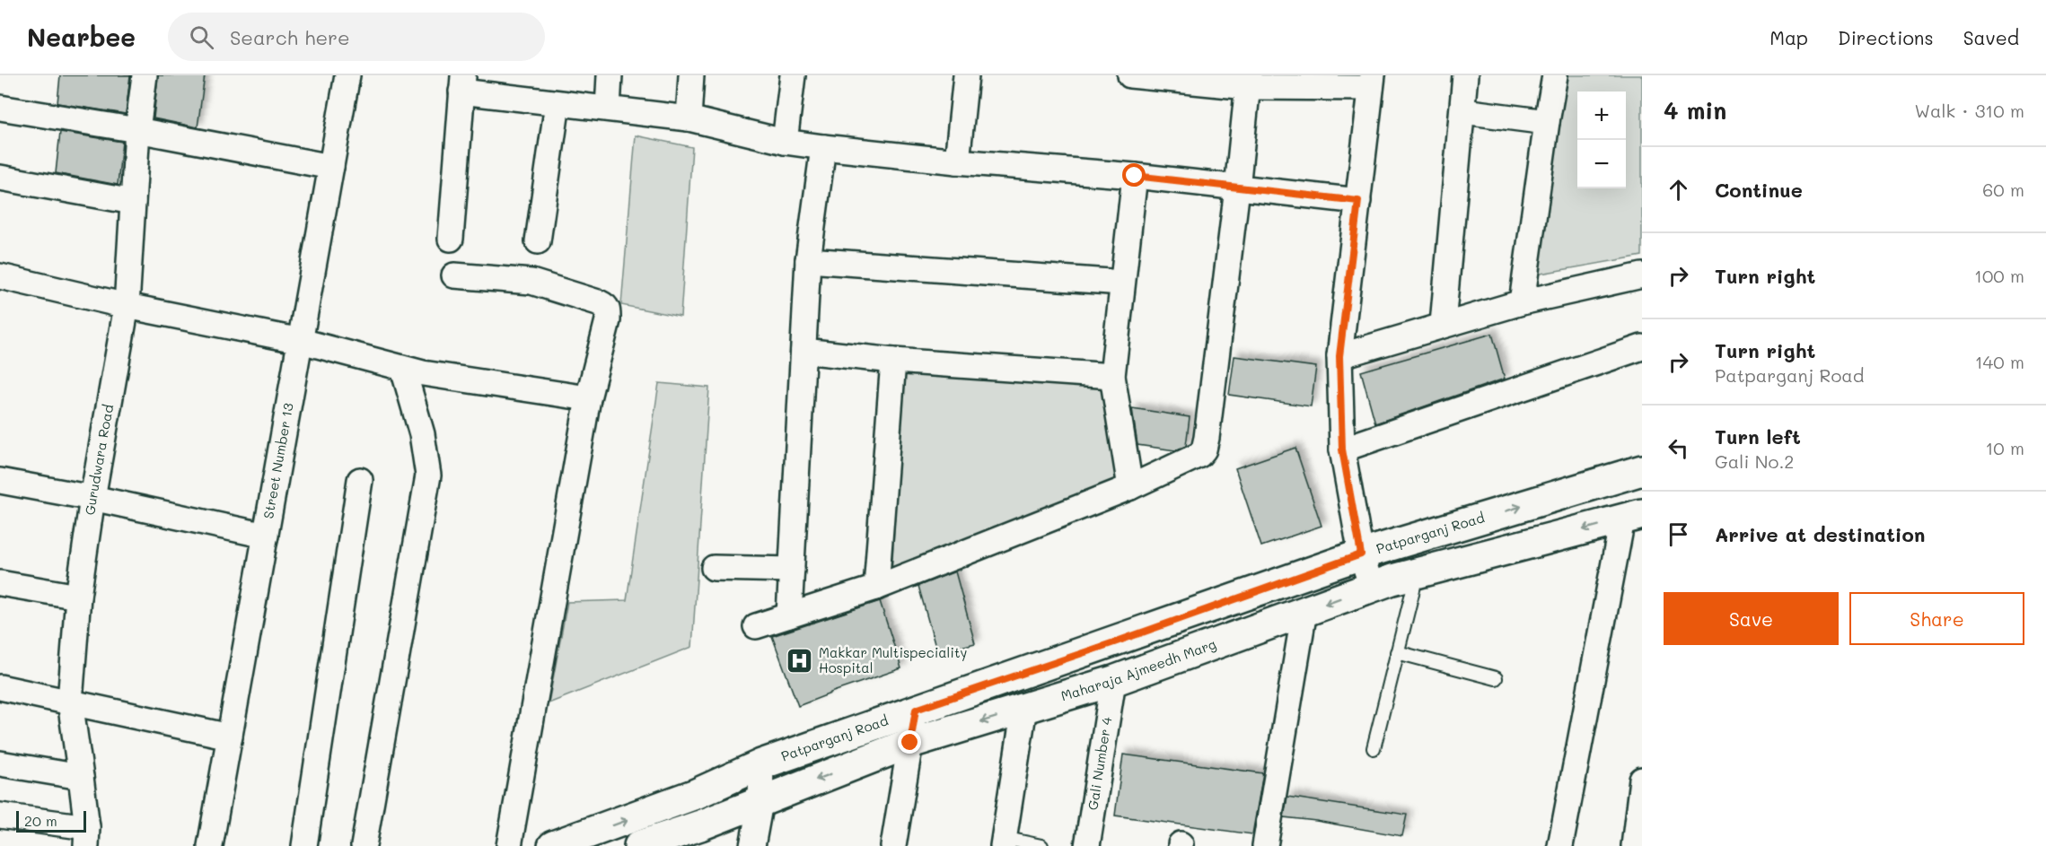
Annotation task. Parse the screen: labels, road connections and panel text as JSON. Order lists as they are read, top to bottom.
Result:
{
  "streets": {
    "main road": ["Patparganj Road", "Maharaja Ajmeedh Marg"],
    "street": ["Gurudwara Road", "Street Number 13", "Gali Number 4"]
  },
  "crossings": [
    ["Maharaja Ajmeedh Marg", "Gali Number 4"]
  ],
  "one_way": ["Patparganj Road", "Maharaja Ajmeedh Marg"],
  "places": {
    "hospital": ["Makkar Multispeciality Hospital"]
  },
  "scale_bar": "20 m",
  "page": {
    "header": "Nearbee",
    "search": "Search here",
    "nav": ["Map", "Directions", "Saved"],
    "heading": ["4 min", "Walk · 310 m"],
    "map_buttons": ["+", "−"],
    "list": [
      ["Continue", "60 m"],
      ["Turn right", "100 m"],
      ["Turn right", "Patparganj Road", "140 m"],
      ["Turn left", "Gali No.2", "10 m"],
      "Arrive at destination"
    ],
    "buttons": ["Save", "Share"],
    "scale": "20 m"
  }
}
